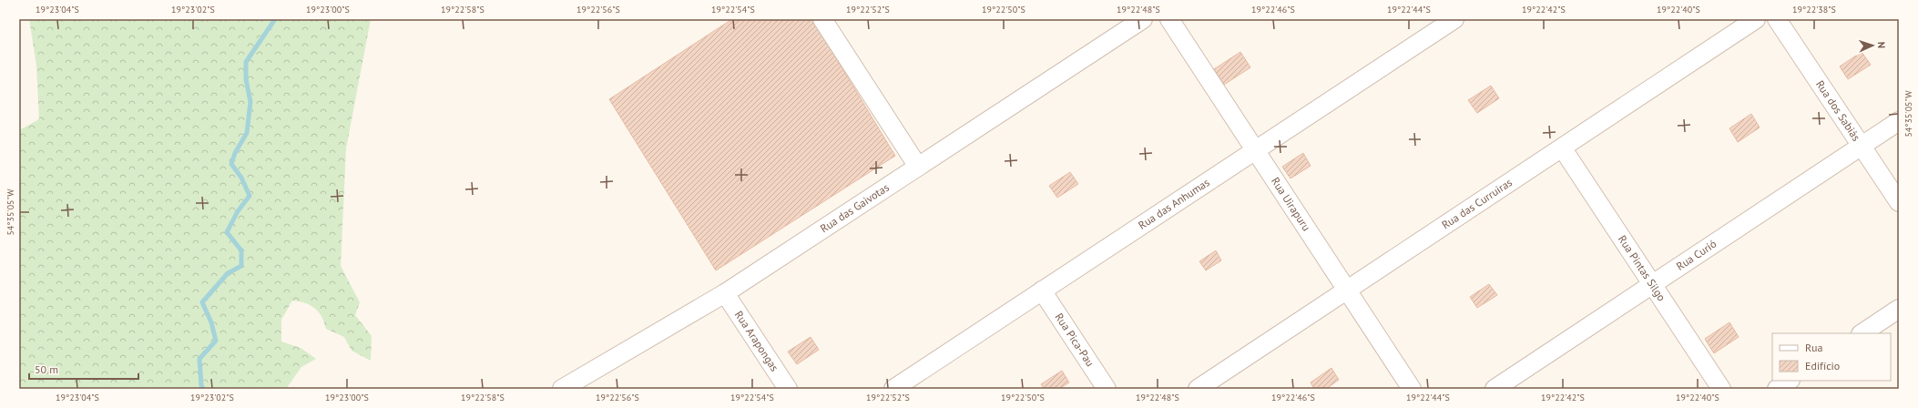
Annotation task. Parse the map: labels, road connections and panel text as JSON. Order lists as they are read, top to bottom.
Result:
{
  "streets": {
    "street": [
      "Rua dos Sabiás",
      "Rua das Anhumas",
      "Rua Uirapuru",
      "Rua das Curruiras",
      "Rua das Gaivotas",
      "Rua Curió",
      "Rua Pintas Silgo",
      "Rua Pica-Pau",
      "Rua Arapongas"
    ]
  },
  "crossings": [
    ["Rua dos Sabiás", "Rua Curió"],
    ["Rua das Anhumas", "Rua Uirapuru"],
    ["Rua das Anhumas", "Rua Pica-Pau"],
    ["Rua Uirapuru", "Rua das Curruiras"],
    ["Rua das Curruiras", "Rua Pintas Silgo"],
    ["Rua das Gaivotas", "Rua Arapongas"],
    ["Rua Curió", "Rua Pintas Silgo"]
  ],
  "legend": ["Rua", "Edifício"],
  "scale_bar": "50 m",
  "north": "right",
  "coordinates": [
    "19°23'04\"S",
    "19°23'02\"S",
    "19°23'00\"S",
    "19°22'58\"S",
    "19°22'56\"S",
    "19°22'54\"S",
    "19°22'52\"S",
    "19°22'50\"S",
    "19°22'48\"S",
    "19°22'46\"S",
    "19°22'44\"S",
    "19°22'42\"S",
    "19°22'40\"S",
    "19°22'38\"S",
    "54°35'05\"W"
  ]
}
